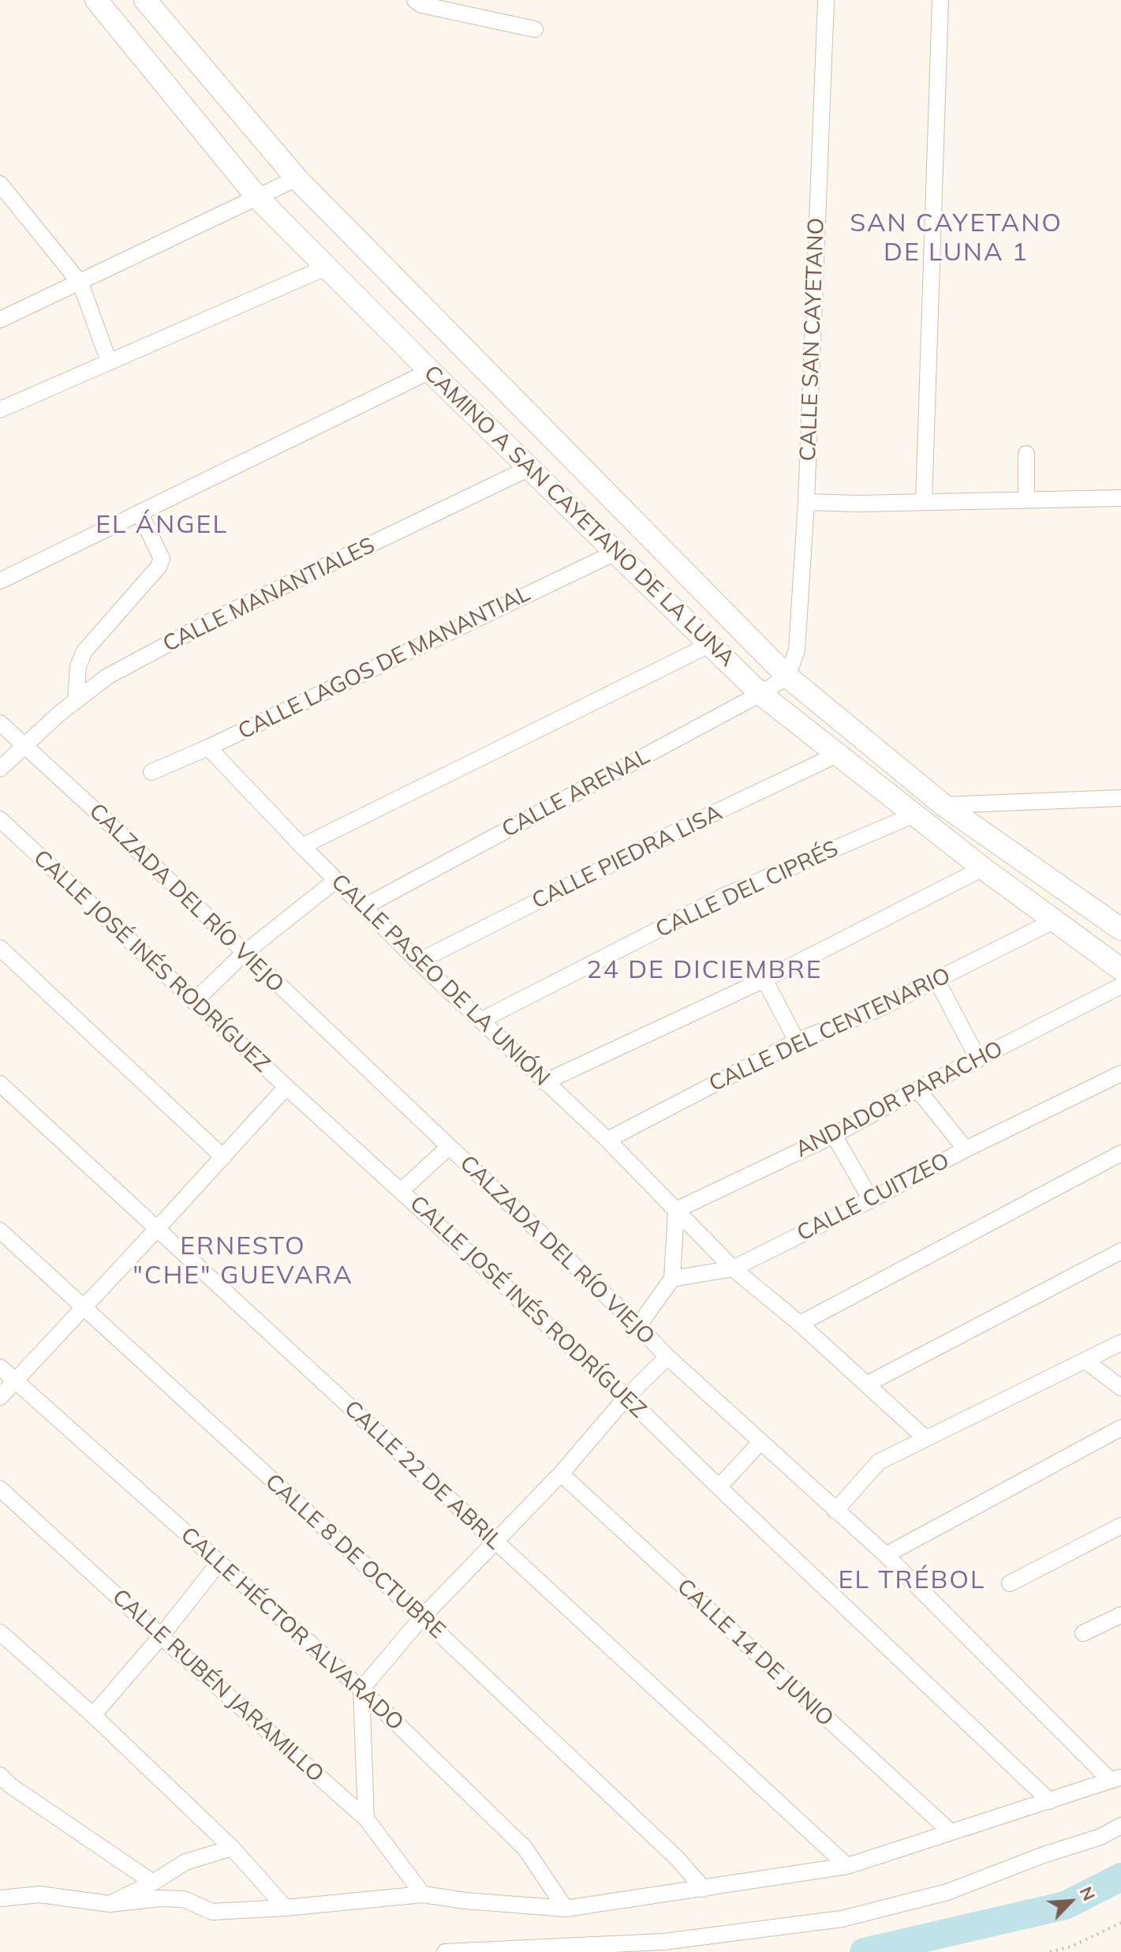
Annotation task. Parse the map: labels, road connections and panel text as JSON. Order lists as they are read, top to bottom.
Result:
{
  "streets": {
    "street": [
      "CALLE SAN CAYETANO",
      "CAMINO A SAN CAYETANO DE LA LUNA",
      "CALLE MANANTIALES",
      "CALLE LAGOS DE MANANTIAL",
      "CALLE ARENAL",
      "CALLE PIEDRA LISA",
      "CALLE DEL CIPRÉS",
      "CALZADA DEL RÍO VIEJO",
      "CALLE JOSÉ INÉS RODRÍGUEZ",
      "CALLE PASEO DE LA UNIÓN",
      "CALLE DEL CENTENARIO",
      "ANDADOR PARACHO",
      "CALLE CUITZEO",
      "CALLE 22 DE ABRIL",
      "CALLE 8 DE OCTUBRE",
      "CALLE HÉCTOR ALVARADO",
      "CALLE 14 DE JUNIO",
      "CALLE RUBÉN JARAMILLO"
    ]
  },
  "crossings": [
    ["CALLE SAN CAYETANO", "CAMINO A SAN CAYETANO DE LA LUNA"],
    ["CALLE SAN CAYETANO", "CALLE ARENAL"],
    ["CAMINO A SAN CAYETANO DE LA LUNA", "CALLE MANANTIALES"],
    ["CAMINO A SAN CAYETANO DE LA LUNA", "CALLE LAGOS DE MANANTIAL"],
    ["CAMINO A SAN CAYETANO DE LA LUNA", "CALLE ARENAL"],
    ["CAMINO A SAN CAYETANO DE LA LUNA", "CALLE PIEDRA LISA"],
    ["CAMINO A SAN CAYETANO DE LA LUNA", "CALLE DEL CIPRÉS"],
    ["CAMINO A SAN CAYETANO DE LA LUNA", "CALLE DEL CENTENARIO"],
    ["CALLE MANANTIALES", "CALZADA DEL RÍO VIEJO"],
    ["CALLE LAGOS DE MANANTIAL", "CALLE PASEO DE LA UNIÓN"],
    ["CALLE ARENAL", "CALLE PASEO DE LA UNIÓN"],
    ["CALLE PIEDRA LISA", "CALLE PASEO DE LA UNIÓN"],
    ["CALLE DEL CIPRÉS", "CALLE PASEO DE LA UNIÓN"],
    ["CALLE PASEO DE LA UNIÓN", "CALLE DEL CENTENARIO"],
    ["CALLE PASEO DE LA UNIÓN", "ANDADOR PARACHO"],
    ["CALLE PASEO DE LA UNIÓN", "CALLE CUITZEO"]
  ],
  "districts": [
    "SAN CAYETANO DE LUNA 1",
    "EL ÁNGEL",
    "24 DE DICIEMBRE",
    "ERNESTO \"CHE\" GUEVARA",
    "EL TRÉBOL"
  ],
  "north": "top right"
}
